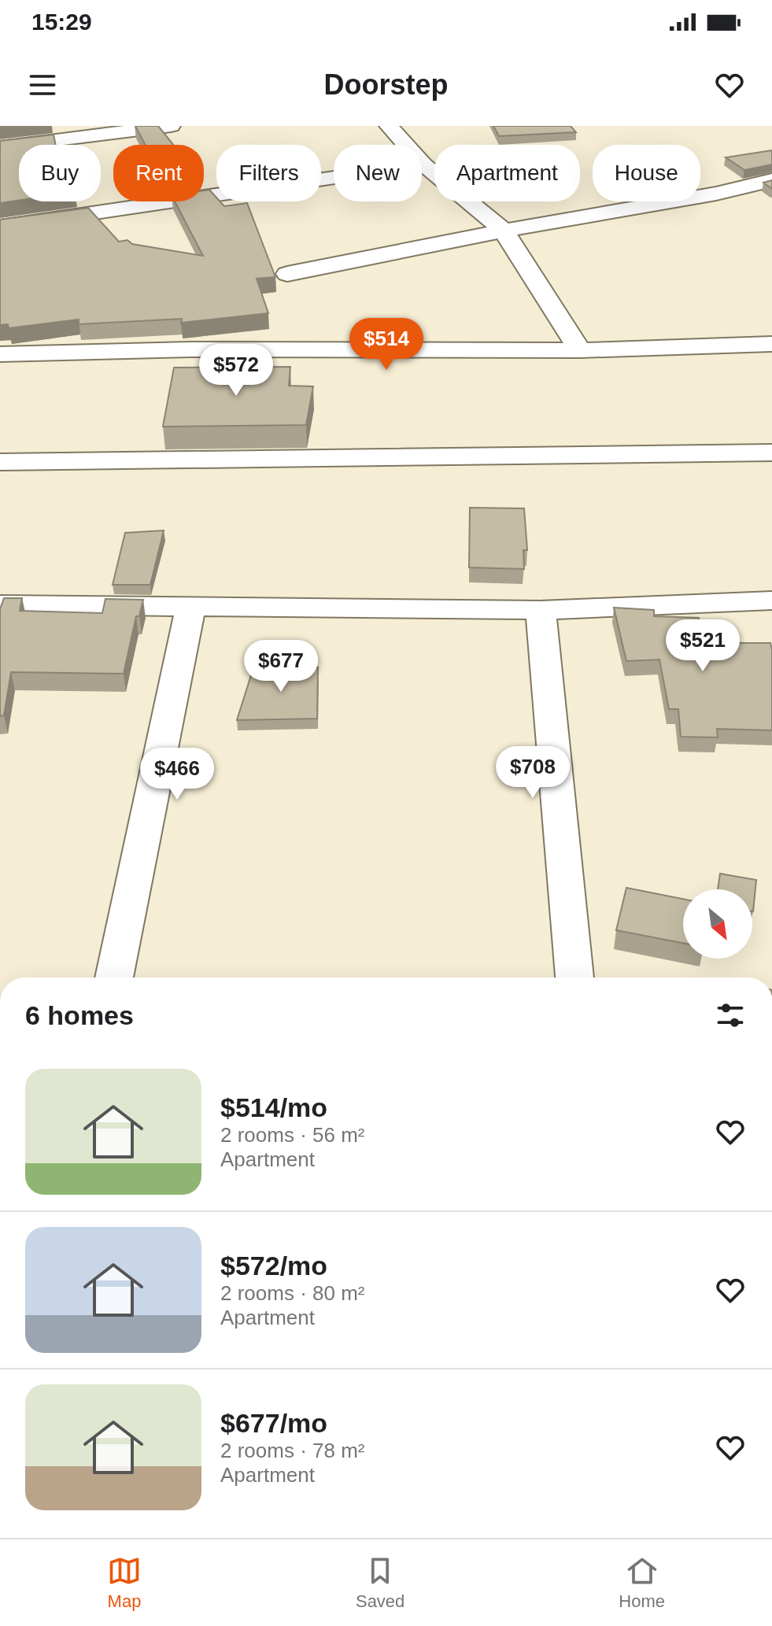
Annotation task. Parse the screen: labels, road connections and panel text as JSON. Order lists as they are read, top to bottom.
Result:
{
  "north": "bottom right",
  "page": {
    "status": "15:29",
    "header": "Doorstep",
    "chip": [
      "Buy",
      "Rent",
      "Filters",
      "New",
      "Apartment",
      "House"
    ],
    "price": [
      "$514",
      "$572",
      "$521",
      "$677",
      "$708",
      "$466"
    ],
    "heading": "6 homes",
    "list": [
      {
        "name": "$514/mo",
        "note": "2 rooms · 56 m² · Apartment"
      },
      {
        "name": "$572/mo",
        "note": "2 rooms · 80 m² · Apartment"
      },
      {
        "name": "$677/mo",
        "note": "2 rooms · 78 m² · Apartment"
      }
    ],
    "tabs": ["Map", "Saved", "Home"]
  }
}
